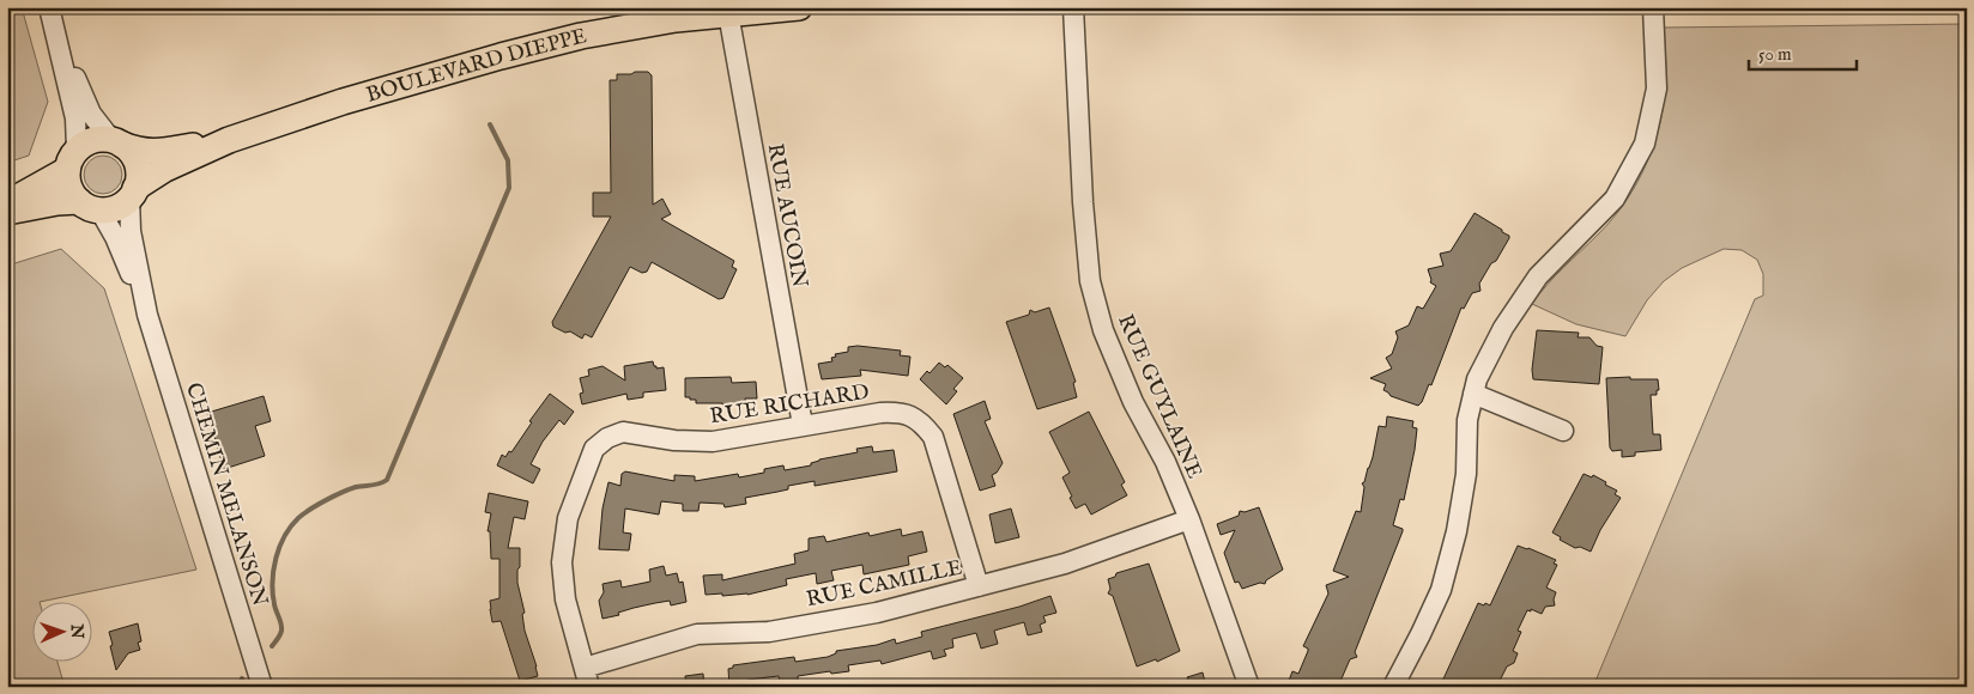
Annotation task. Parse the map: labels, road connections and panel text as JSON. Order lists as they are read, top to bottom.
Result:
{
  "streets": {
    "main road": ["BOULEVARD DIEPPE"],
    "street": [
      "RUE AUCOIN",
      "RUE GUYLAINE",
      "RUE RICHARD",
      "CHEMIN MELANSON",
      "RUE CAMILLE"
    ]
  },
  "crossings": [
    ["BOULEVARD DIEPPE", "RUE AUCOIN"],
    ["RUE AUCOIN", "RUE RICHARD"],
    ["RUE GUYLAINE", "RUE CAMILLE"],
    ["RUE RICHARD", "RUE CAMILLE"]
  ],
  "scale_bar": "50 m",
  "north": "right"
}
